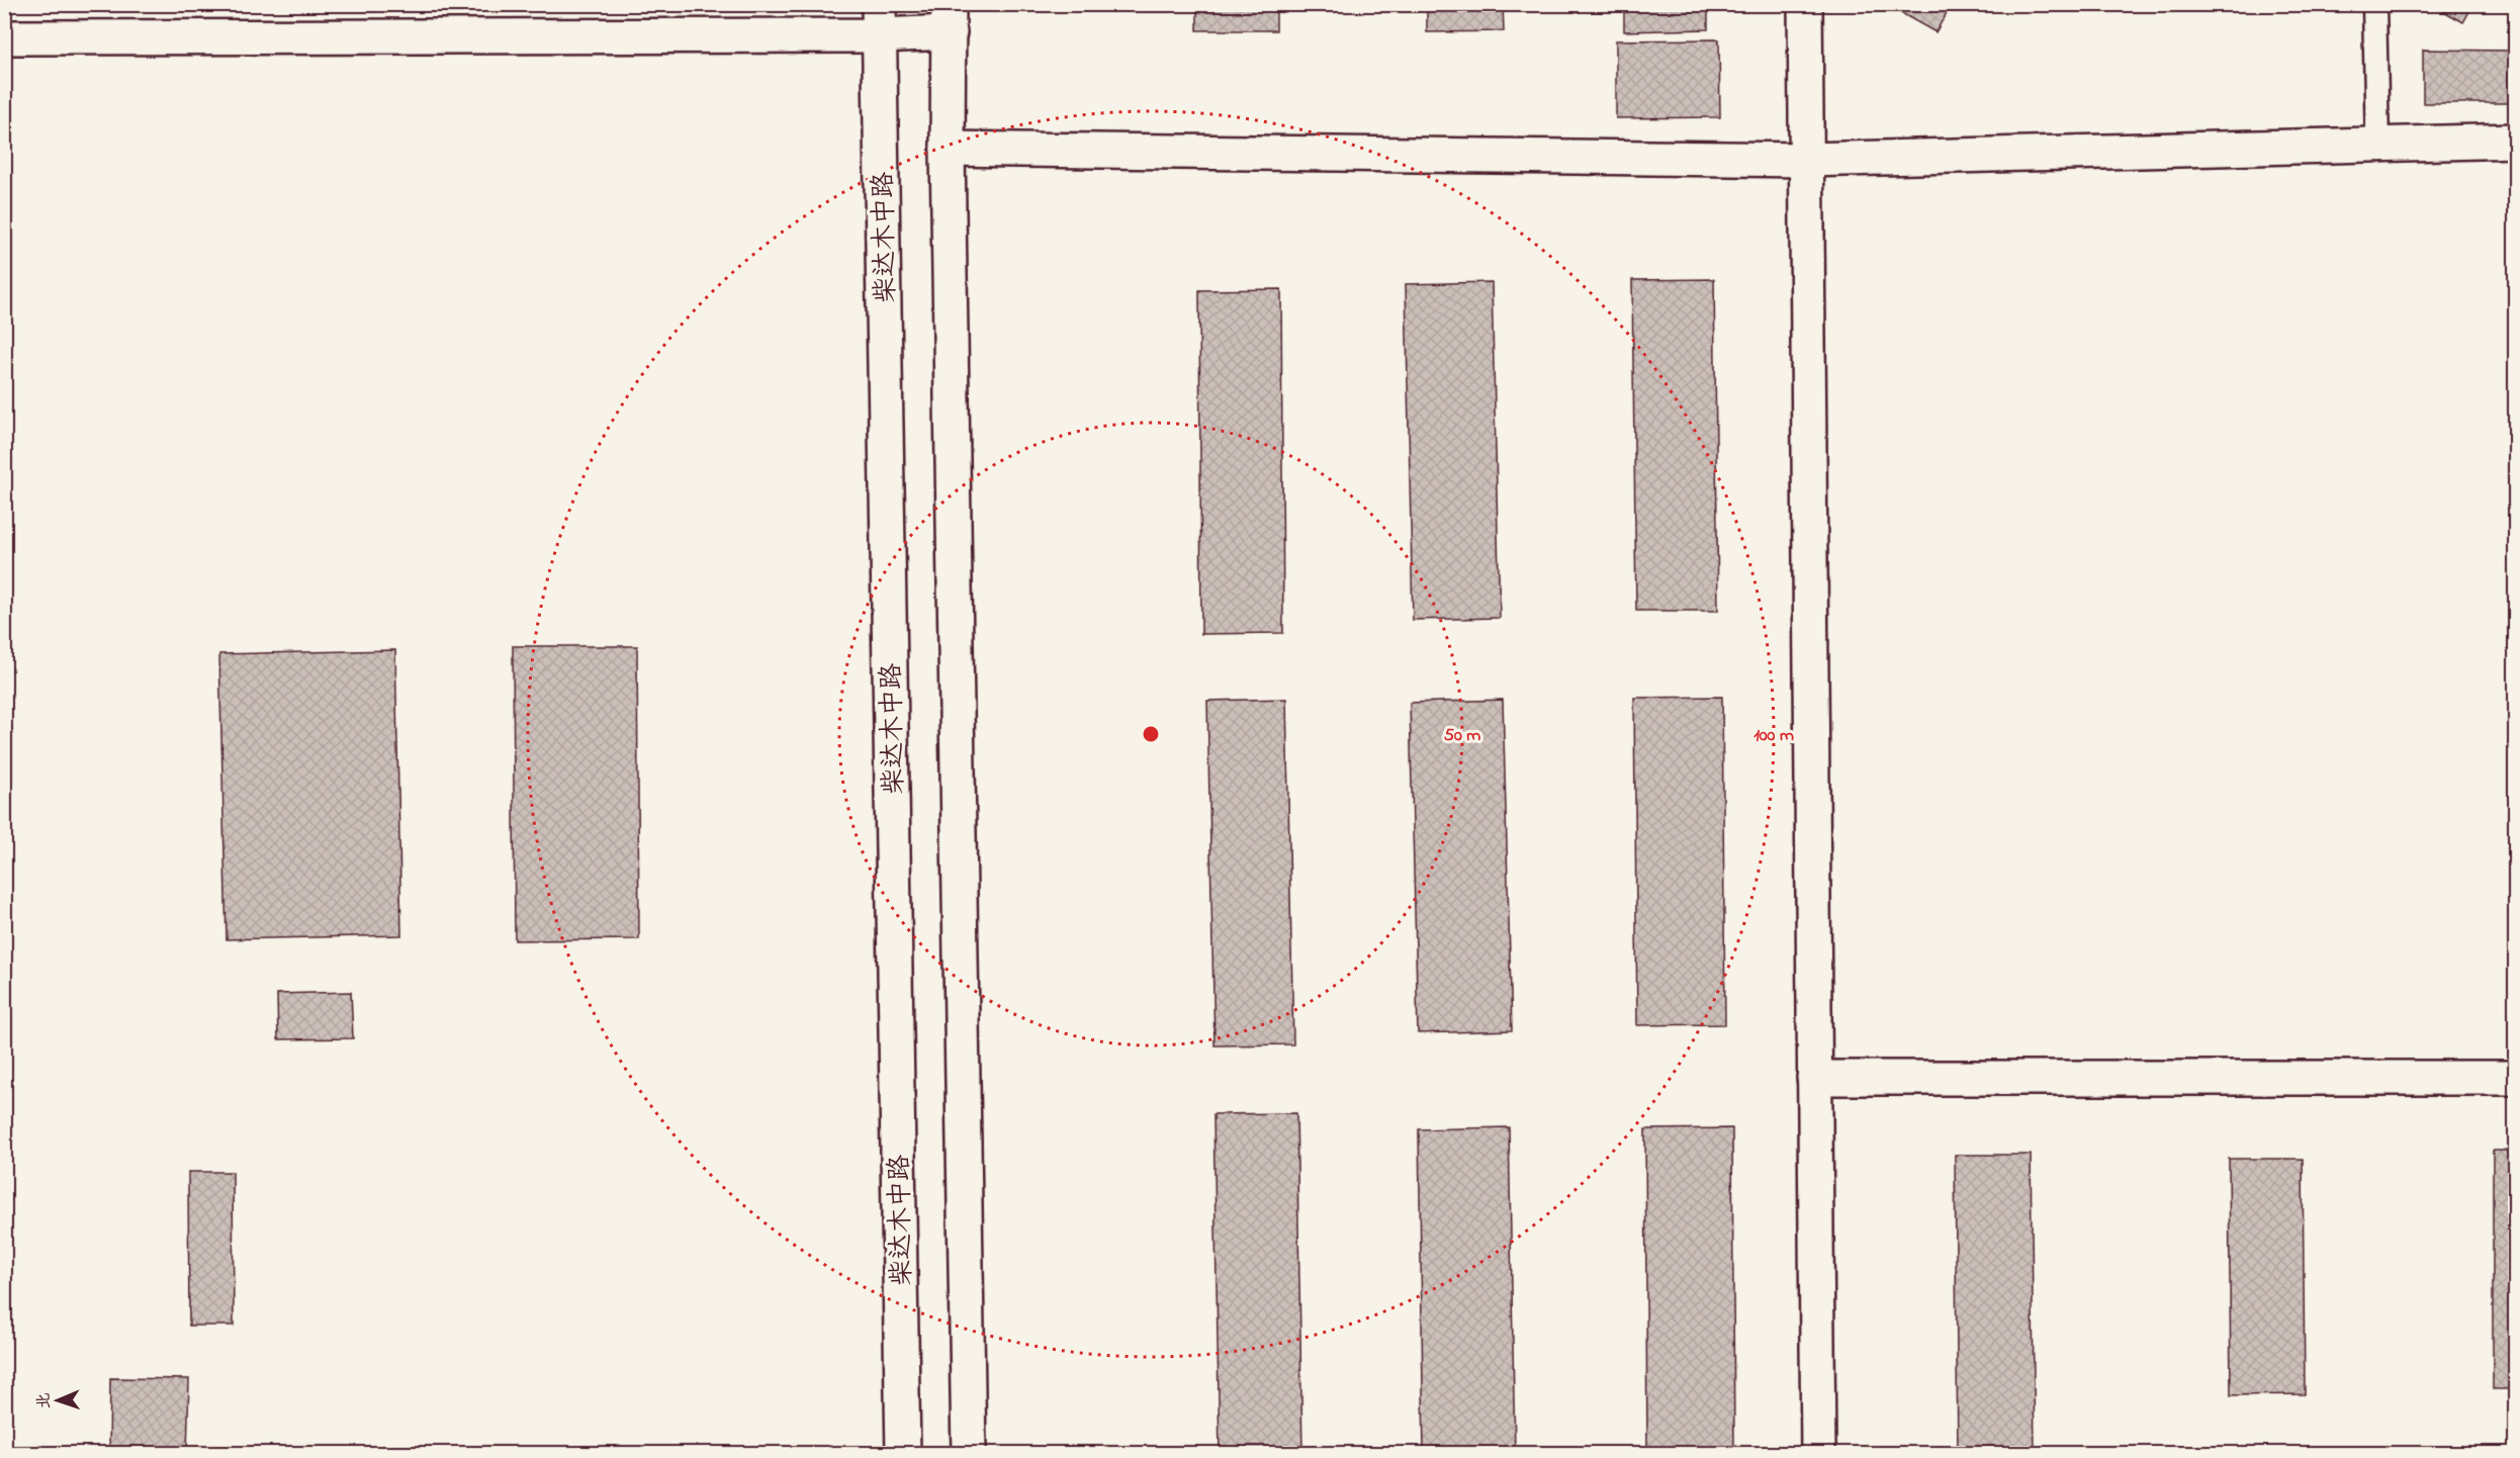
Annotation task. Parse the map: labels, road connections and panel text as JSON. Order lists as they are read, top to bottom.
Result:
{
  "streets": {
    "street": ["柴达木中路"]
  },
  "north": "left",
  "rings": ["50 m", "100 m"]
}
